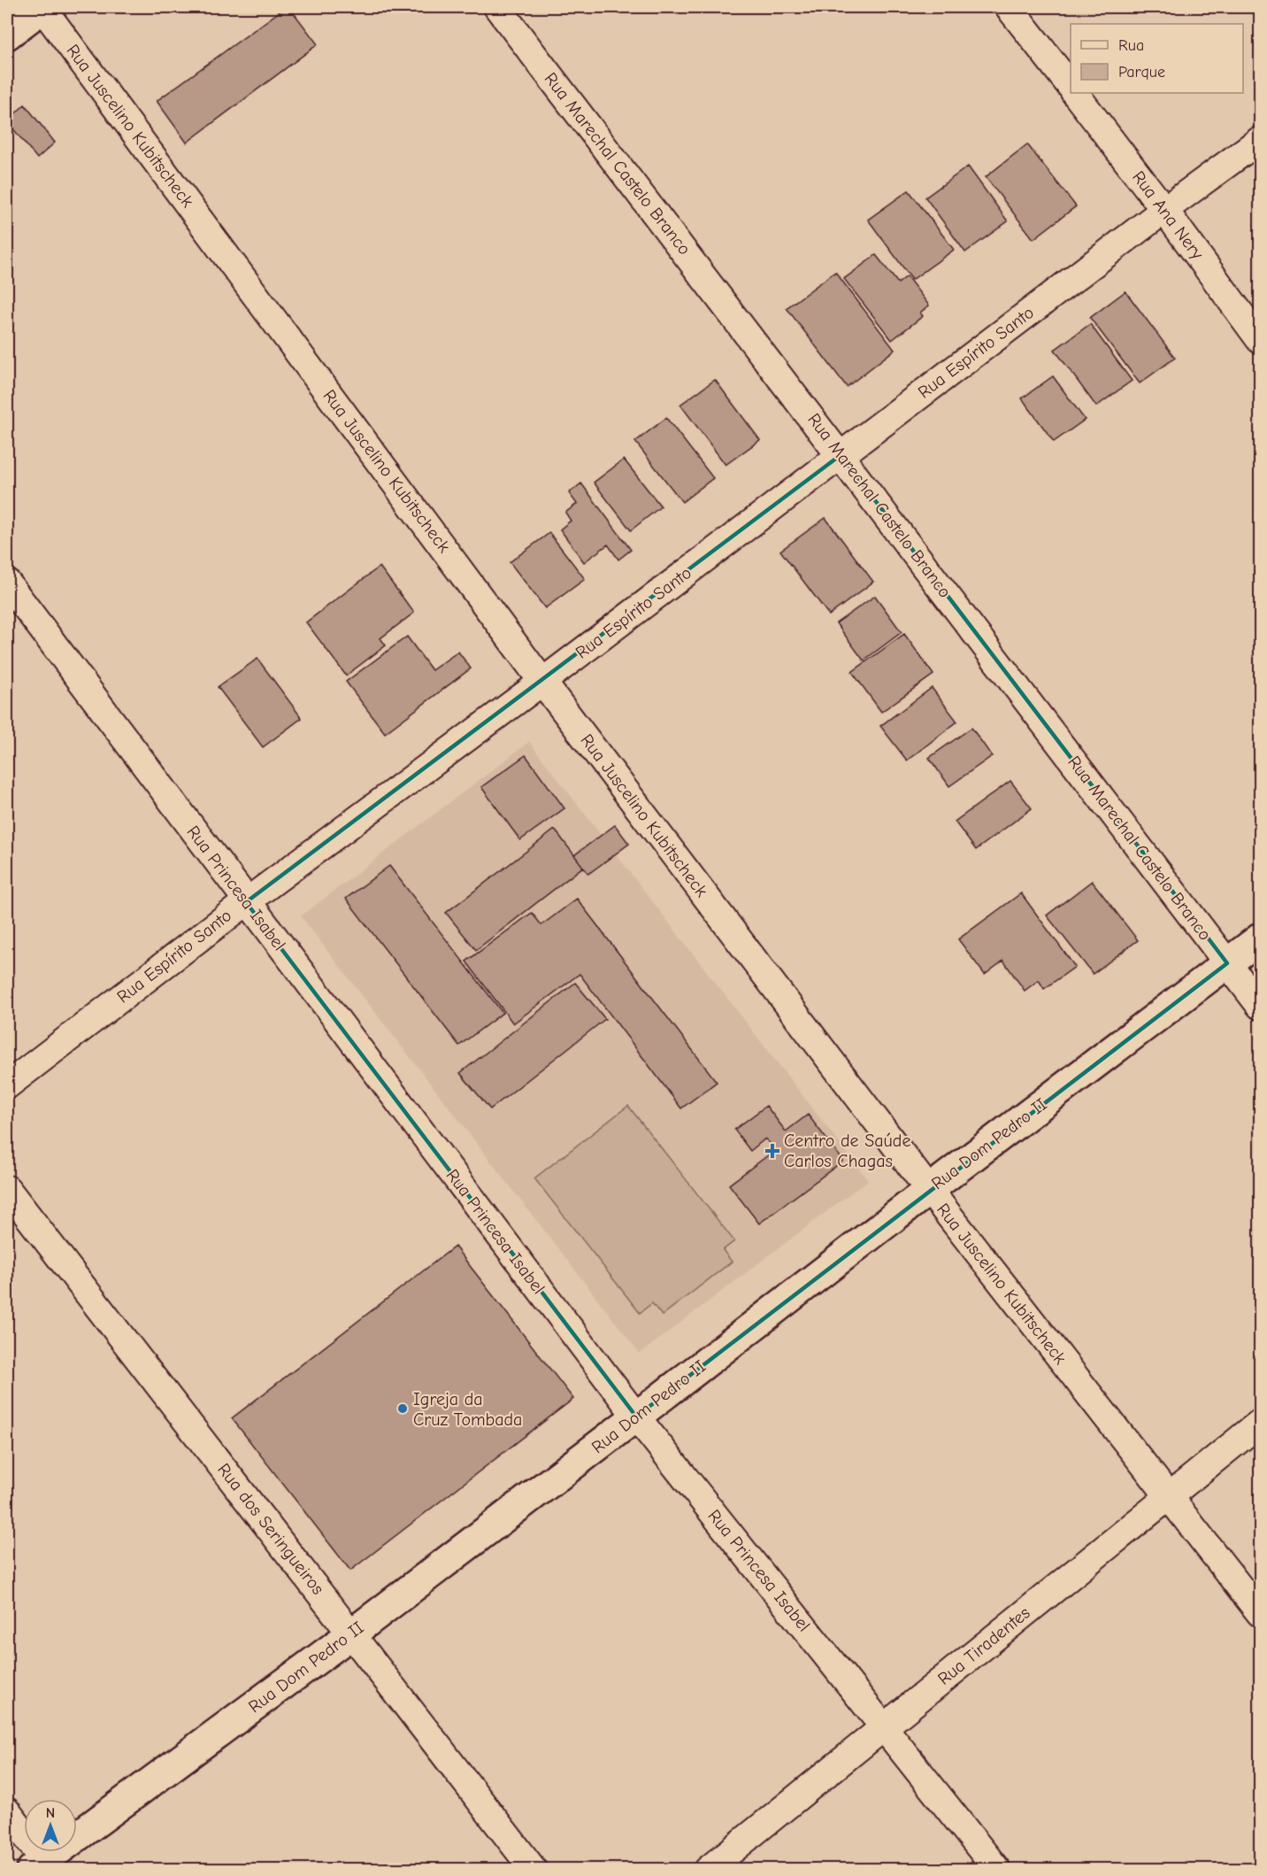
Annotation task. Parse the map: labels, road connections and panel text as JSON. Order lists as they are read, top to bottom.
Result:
{
  "streets": {
    "street": [
      "Rua Juscelino Kubitscheck",
      "Rua Marechal Castelo Branco",
      "Rua Ana Nery",
      "Rua Espírito Santo",
      "Rua Princesa Isabel",
      "Rua Dom Pedro II",
      "Rua dos Seringueiros",
      "Rua Tiradentes"
    ]
  },
  "crossings": [
    ["Rua Juscelino Kubitscheck", "Rua Espírito Santo"],
    ["Rua Juscelino Kubitscheck", "Rua Dom Pedro II"],
    ["Rua Juscelino Kubitscheck", "Rua Tiradentes"],
    ["Rua Marechal Castelo Branco", "Rua Espírito Santo"],
    ["Rua Marechal Castelo Branco", "Rua Dom Pedro II"],
    ["Rua Ana Nery", "Rua Espírito Santo"],
    ["Rua Espírito Santo", "Rua Princesa Isabel"],
    ["Rua Princesa Isabel", "Rua Dom Pedro II"],
    ["Rua Princesa Isabel", "Rua Tiradentes"],
    ["Rua Dom Pedro II", "Rua dos Seringueiros"]
  ],
  "places": {
    "health": ["Centro de Saúde Carlos Chagas"],
    "other": ["Igreja da Cruz Tombada"]
  },
  "legend": ["Rua", "Parque"],
  "north": "top"
}
